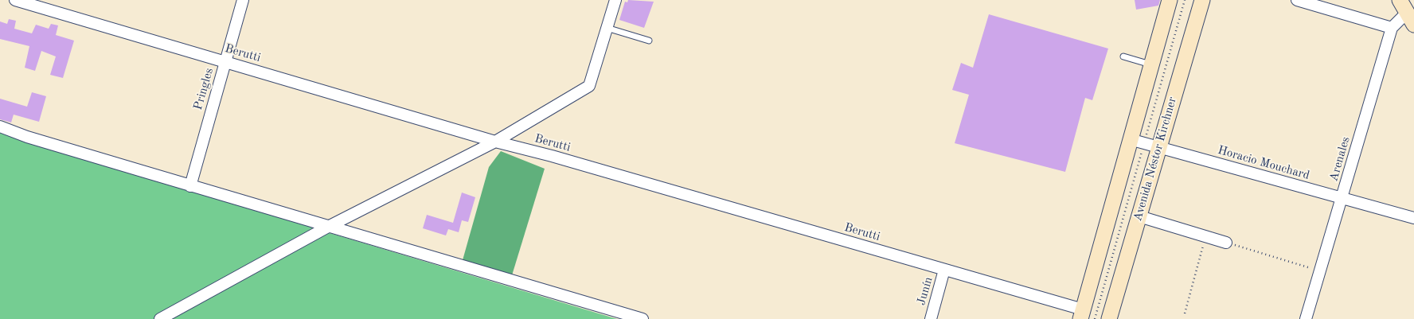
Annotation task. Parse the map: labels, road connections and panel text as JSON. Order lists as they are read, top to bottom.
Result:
{
  "streets": {
    "main road": ["Avenida Néstor Kirchner"],
    "street": [
      "Berutti",
      "Pringles",
      "Arenales",
      "Horacio Mouchard",
      "Junín"
    ]
  },
  "crossings": [
    ["Berutti", "Pringles"],
    ["Berutti", "Junín"],
    ["Avenida Néstor Kirchner", "Horacio Mouchard"],
    ["Arenales", "Horacio Mouchard"]
  ]
}
